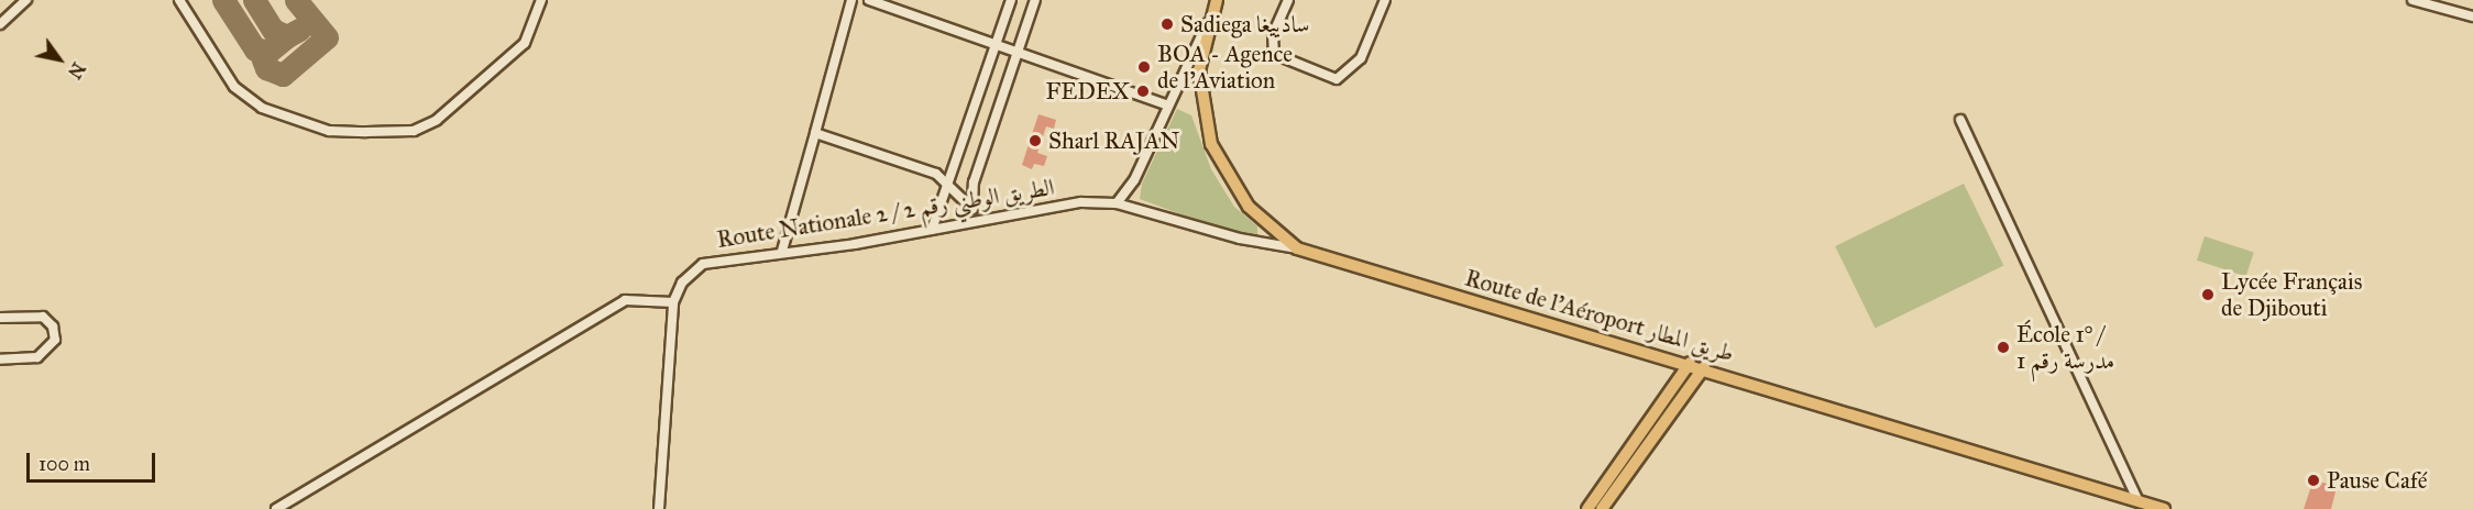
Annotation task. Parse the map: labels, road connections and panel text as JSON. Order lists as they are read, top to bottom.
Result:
{
  "streets": {
    "main road": ["Route de l'Aéroport طريق المطار"],
    "street": ["Route Nationale 2 / الطريق الوطني رقم 2"]
  },
  "crossings": [
    ["Route Nationale 2 / الطريق الوطني رقم 2", "Route de l'Aéroport طريق المطار"]
  ],
  "places": [
    "Sadiega سادييغا",
    "BOA - Agence de l'Aviation",
    "FEDEX",
    "Sharl RAJAN",
    "Lycée Français de Djibouti",
    "École 1° / مدرسة رقم 1",
    "Pause Café"
  ],
  "scale_bar": "100 m",
  "north": "bottom right"
}
